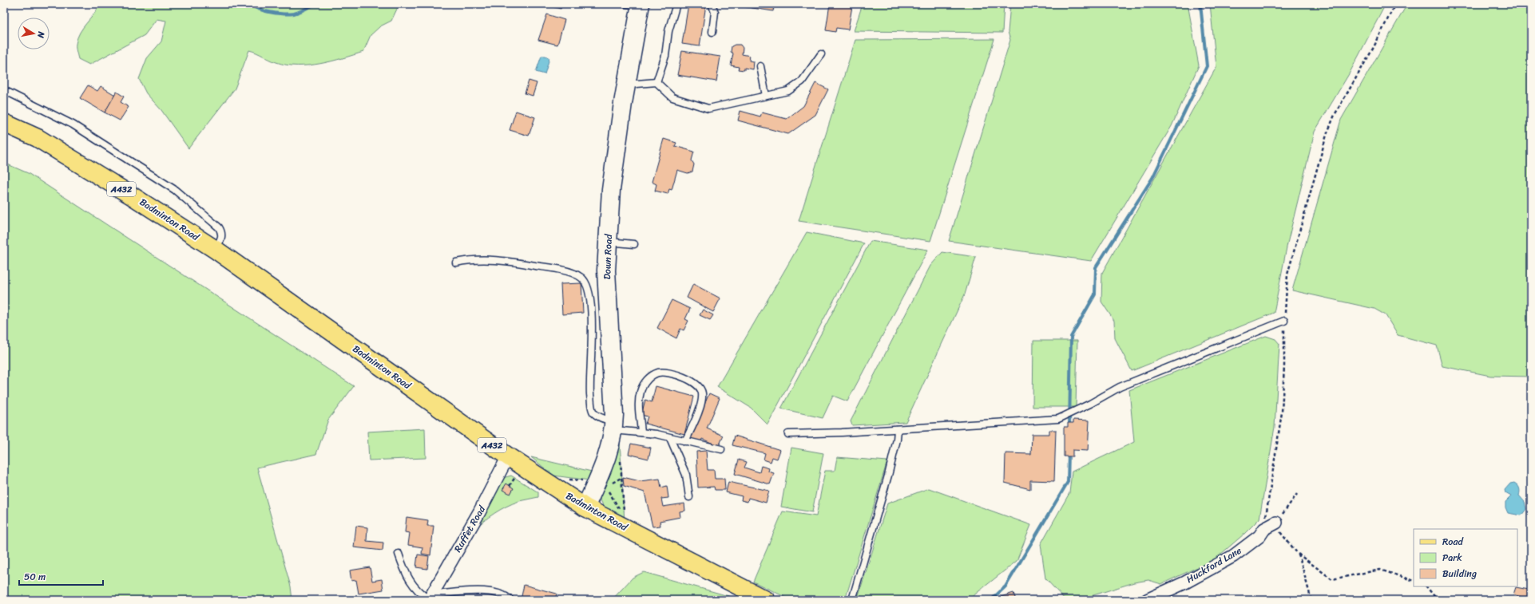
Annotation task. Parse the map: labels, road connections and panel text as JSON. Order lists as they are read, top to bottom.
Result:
{
  "streets": {
    "main road": ["A432", "Badminton Road"],
    "street": ["Down Road", "Ruffet Road", "Huckford Lane"]
  },
  "crossings": [
    ["Badminton Road", "Down Road"],
    ["Badminton Road", "Ruffet Road"]
  ],
  "legend": ["Road", "Park", "Building"],
  "scale_bar": "50 m",
  "north": "right"
}
